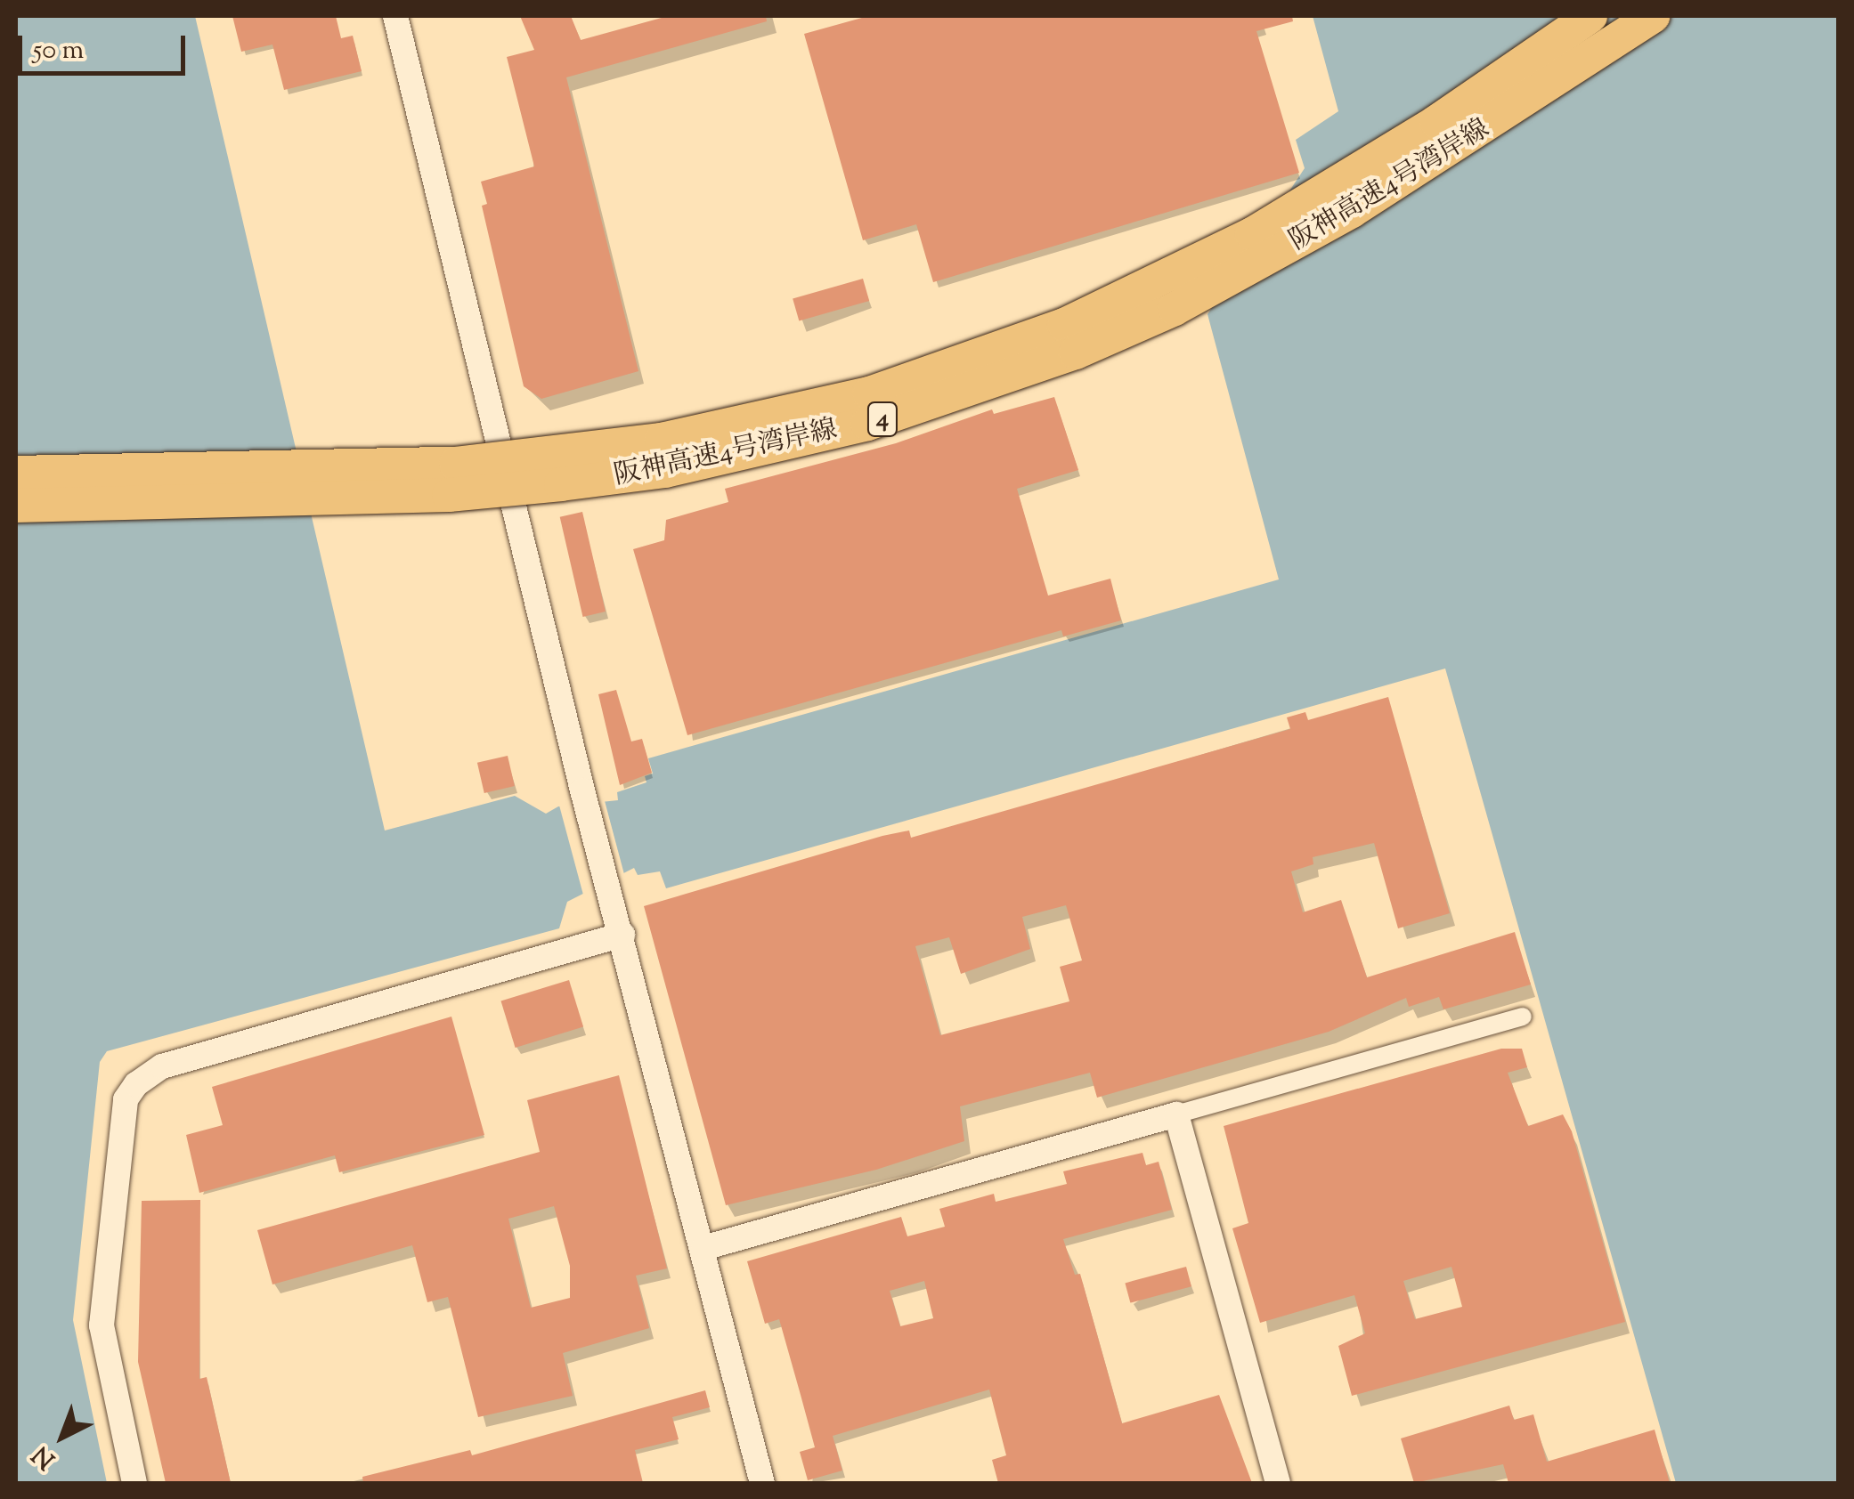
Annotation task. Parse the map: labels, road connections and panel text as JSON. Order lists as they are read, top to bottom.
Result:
{
  "streets": {
    "highway": ["阪神高速4号湾岸線", "4"]
  },
  "scale_bar": "50 m",
  "north": "bottom left"
}
